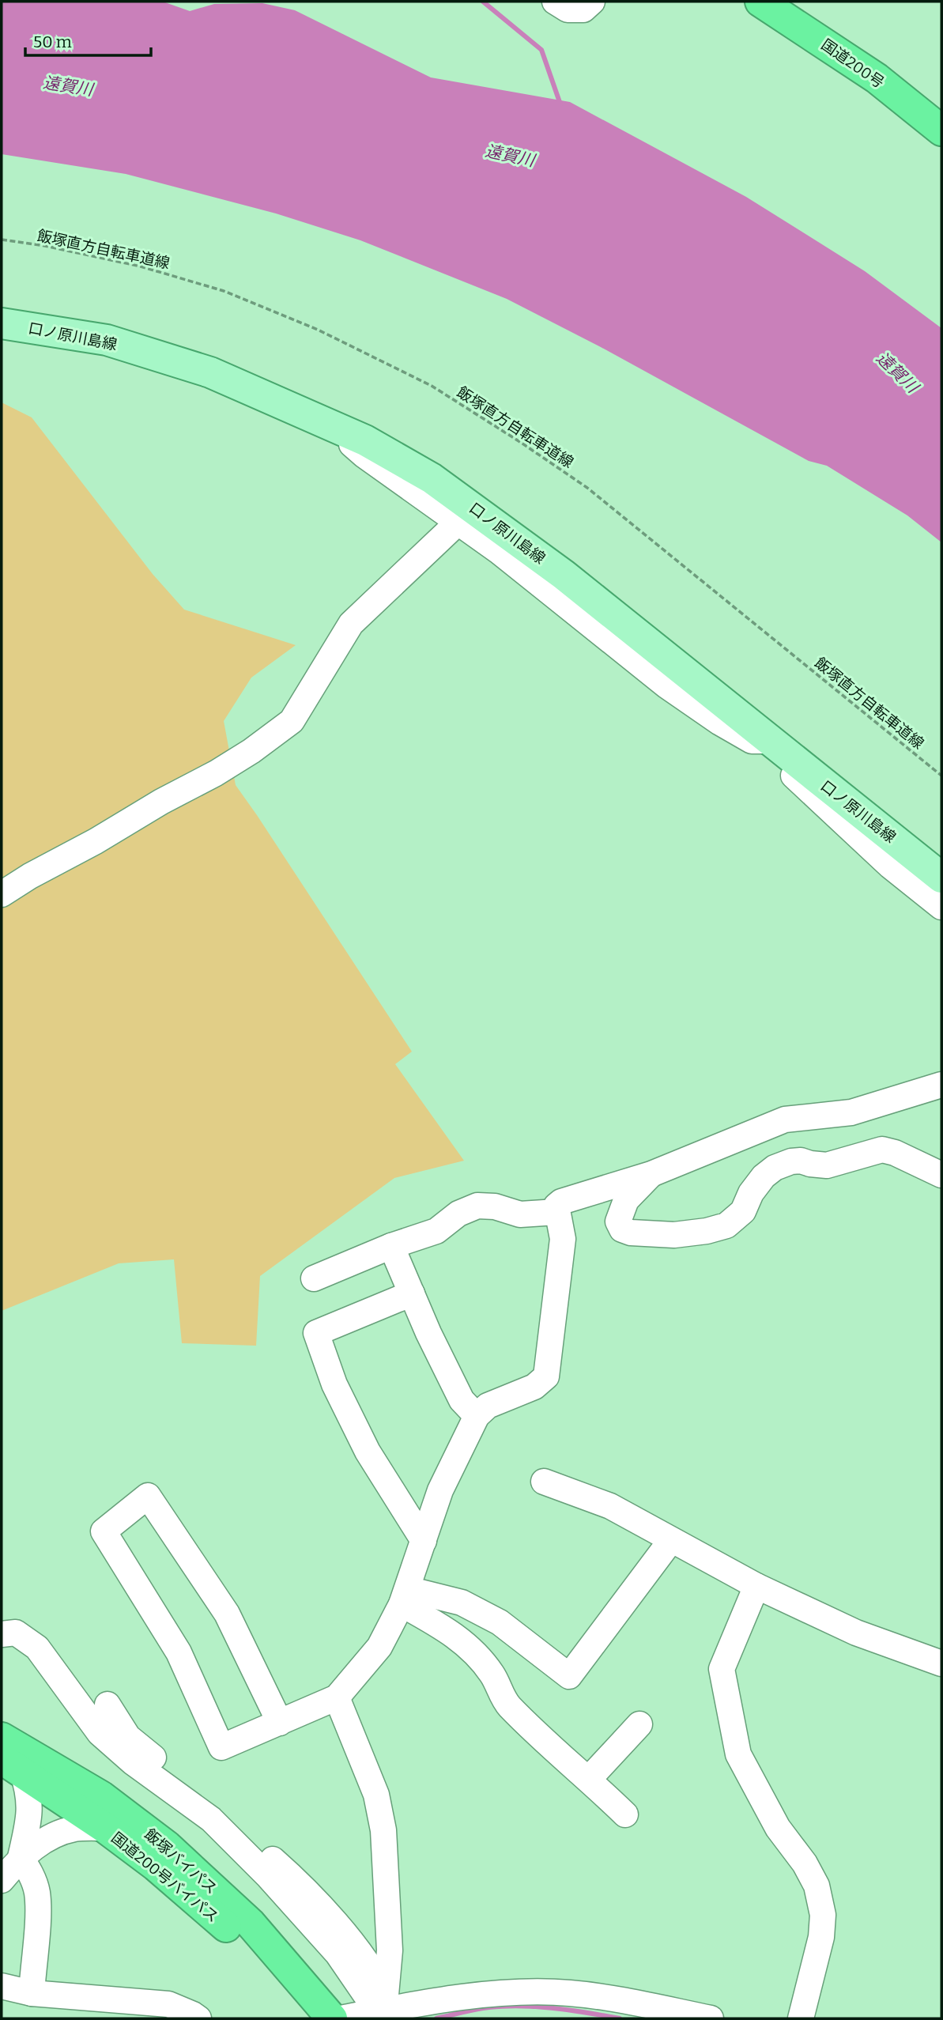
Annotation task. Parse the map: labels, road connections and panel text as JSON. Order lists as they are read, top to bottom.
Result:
{
  "streets": {
    "highway": ["国道200号", "飯塚バイパス", "国道200号バイパス"],
    "main road": ["口ノ原川島線"],
    "path": ["飯塚直方自転車道線"]
  },
  "crossings": [
    ["飯塚バイパス", "国道200号バイパス"]
  ],
  "water": ["遠賀川"],
  "scale_bar": "50 m"
}
